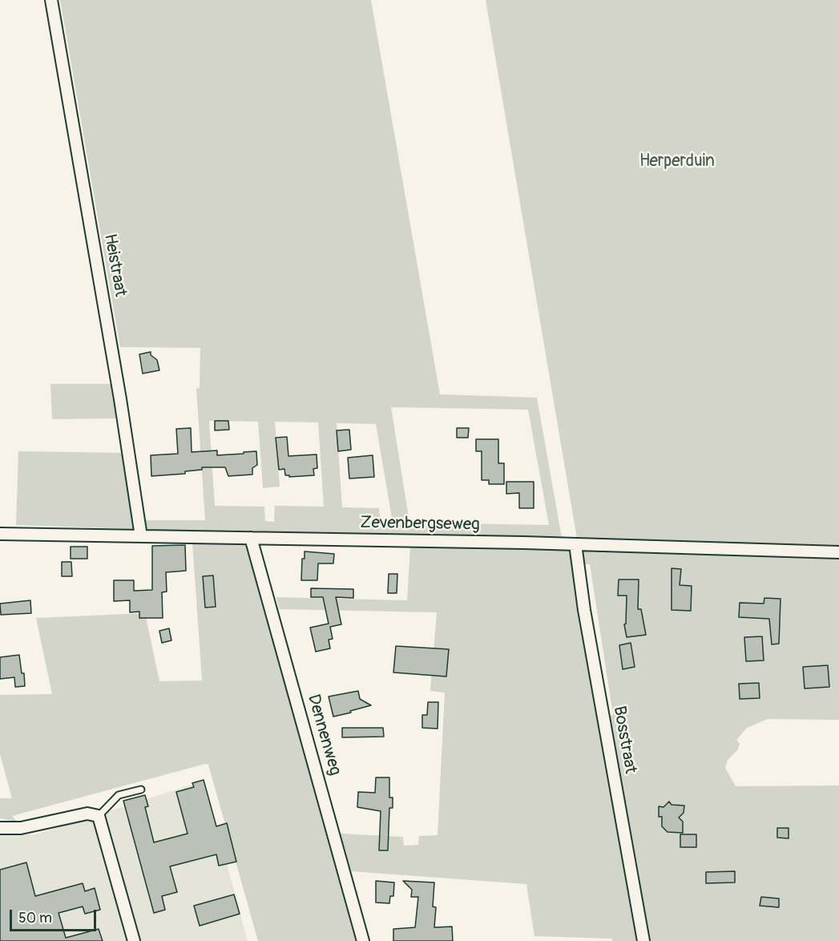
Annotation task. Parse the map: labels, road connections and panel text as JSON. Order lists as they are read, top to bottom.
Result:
{
  "streets": {
    "street": [
      "Heistraat",
      "Zevenbergseweg",
      "Dennenweg",
      "Bosstraat"
    ]
  },
  "crossings": [
    ["Heistraat", "Zevenbergseweg"],
    ["Zevenbergseweg", "Dennenweg"],
    ["Zevenbergseweg", "Bosstraat"]
  ],
  "parks": ["Herperduin"],
  "scale_bar": "50 m"
}
